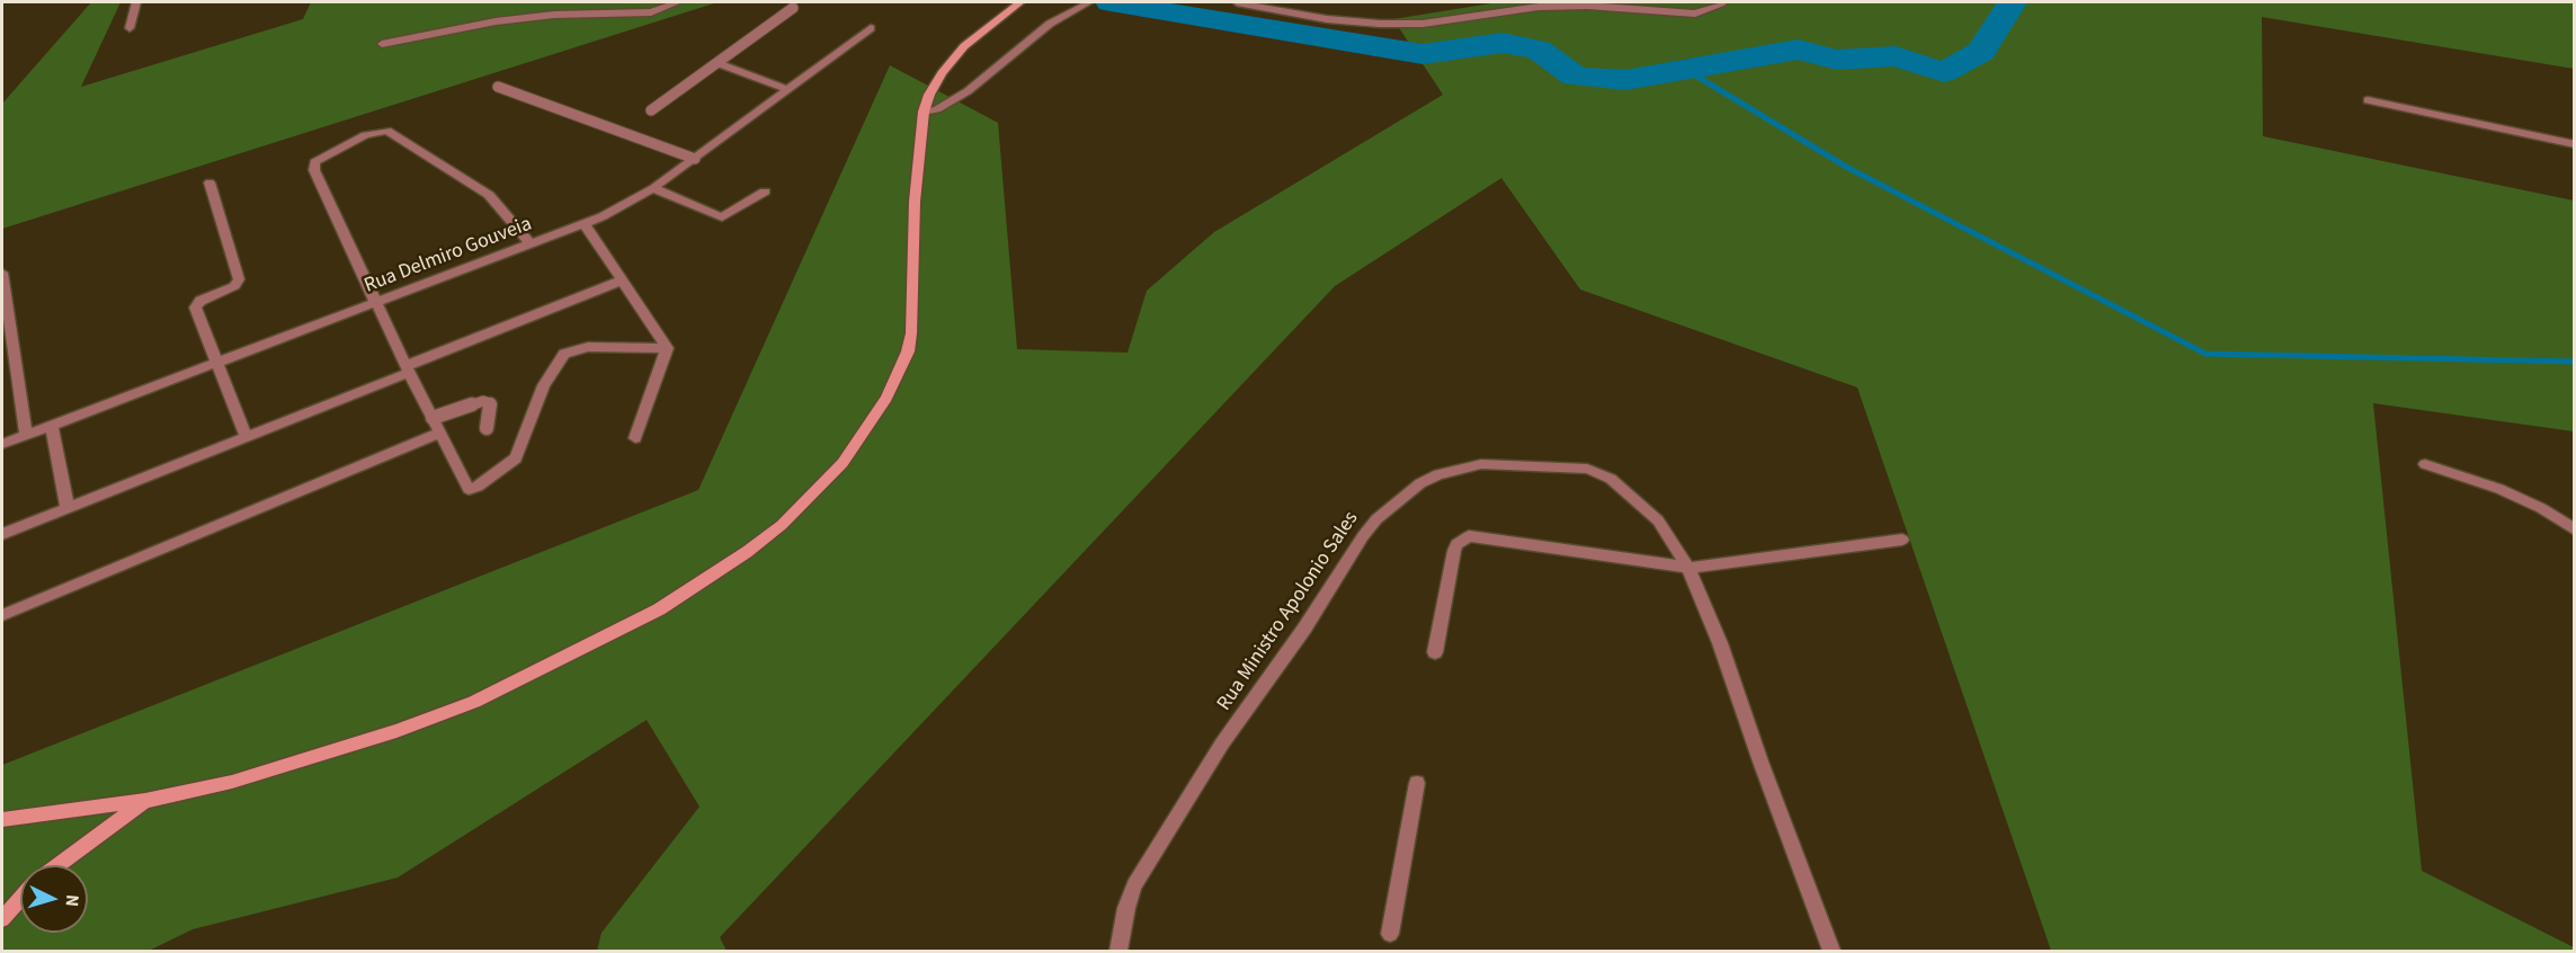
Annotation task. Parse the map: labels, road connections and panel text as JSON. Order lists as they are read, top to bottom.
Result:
{
  "streets": {
    "street": ["Rua Delmiro Gouveia", "Rua Ministro Apolonio Sales"]
  },
  "north": "right"
}
